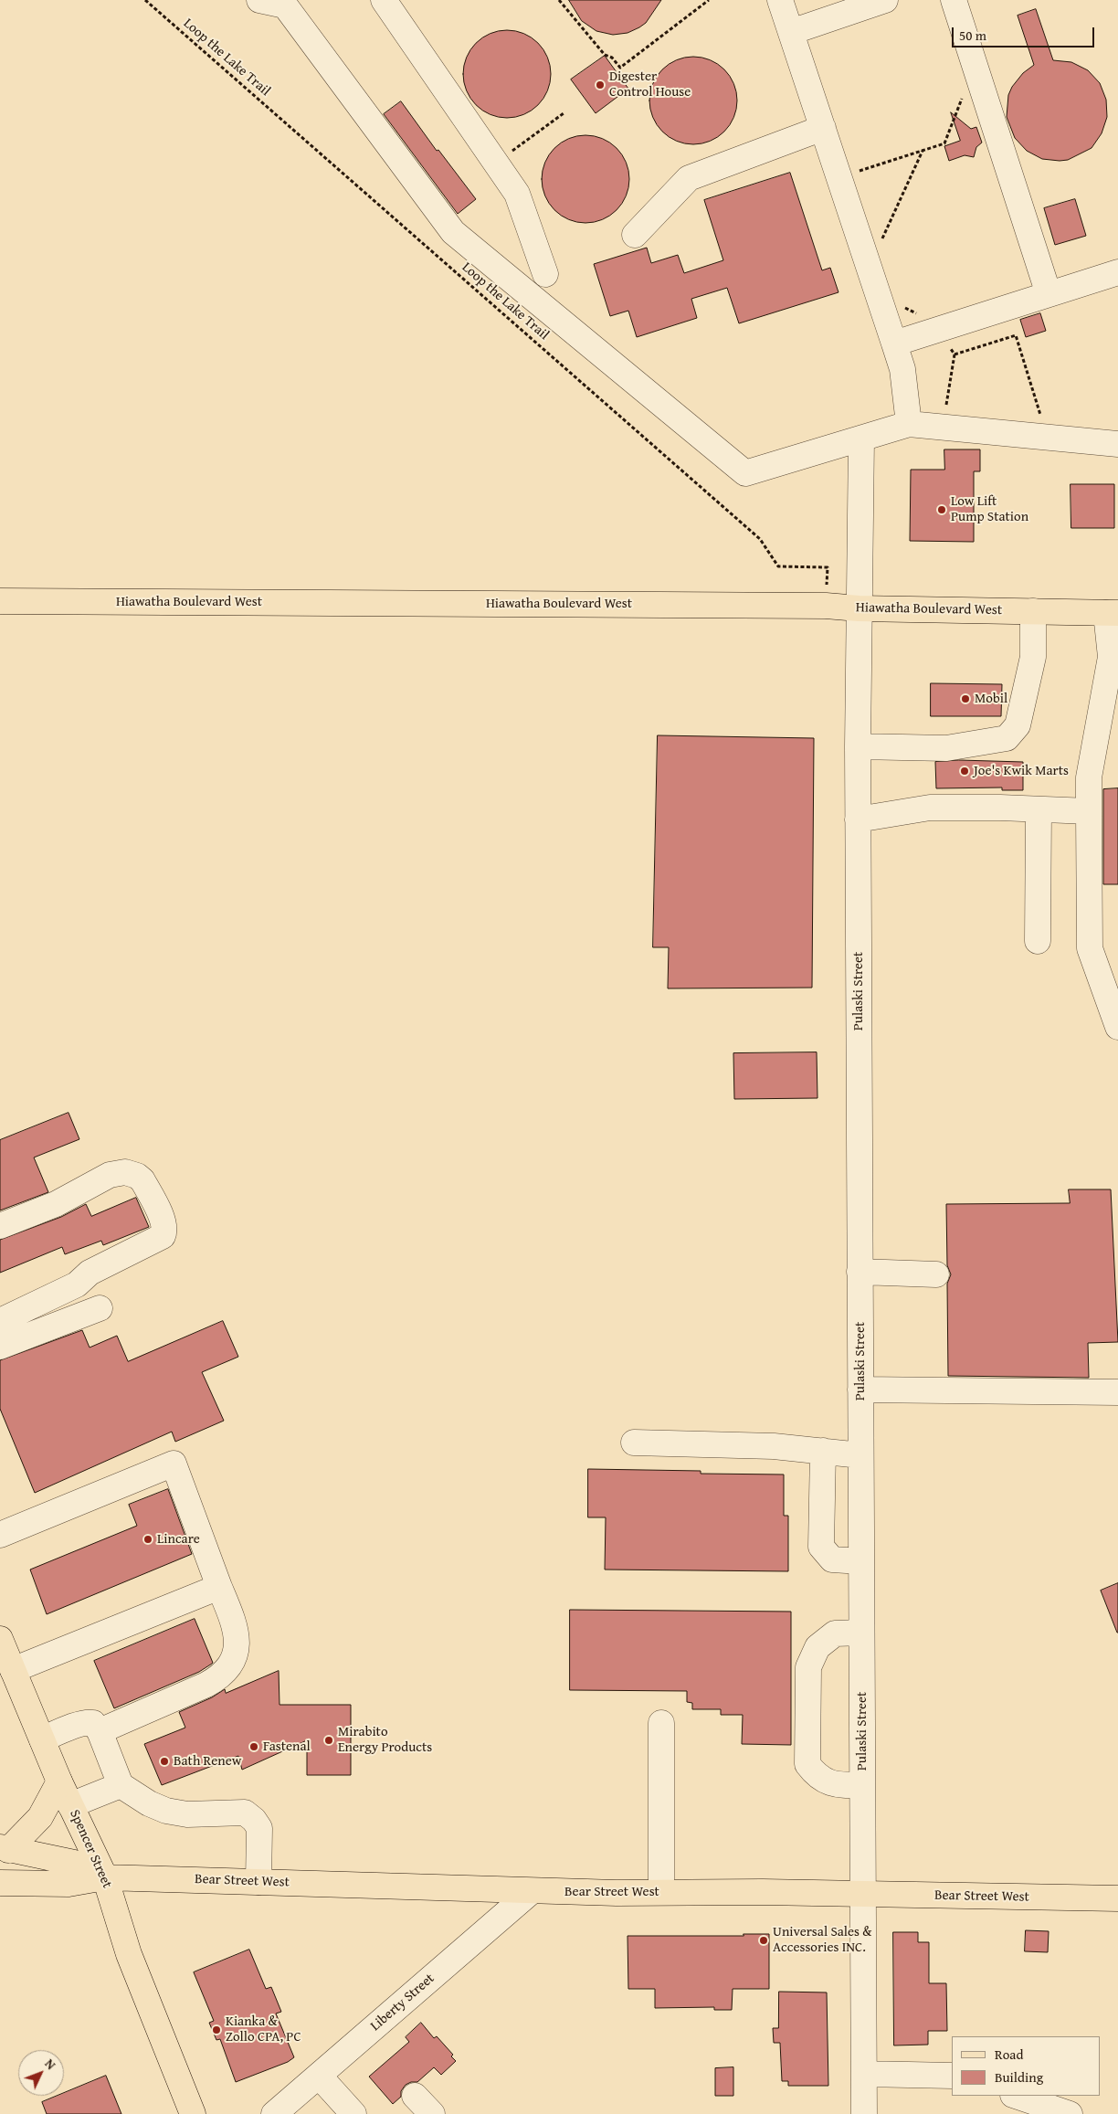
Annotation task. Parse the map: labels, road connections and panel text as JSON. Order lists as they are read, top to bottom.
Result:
{
  "streets": {
    "main road": ["Hiawatha Boulevard West", "Spencer Street", "Bear Street West"],
    "street": ["Pulaski Street", "Liberty Street"],
    "path": ["Loop the Lake Trail"]
  },
  "crossings": [
    ["Loop the Lake Trail", "Hiawatha Boulevard West"],
    ["Hiawatha Boulevard West", "Pulaski Street"],
    ["Pulaski Street", "Bear Street West"],
    ["Spencer Street", "Bear Street West"],
    ["Bear Street West", "Liberty Street"]
  ],
  "places": [
    "Digester Control House",
    "Low Lift Pump Station",
    "Mobil",
    "Joe's Kwik Marts",
    "Lincare",
    "Mirabito Energy Products",
    "Fastenal",
    "Bath Renew",
    "Universal Sales & Accessories INC.",
    "Kianka & Zollo CPA, PC"
  ],
  "legend": ["Road", "Building"],
  "scale_bar": "50 m",
  "north": "top right"
}
